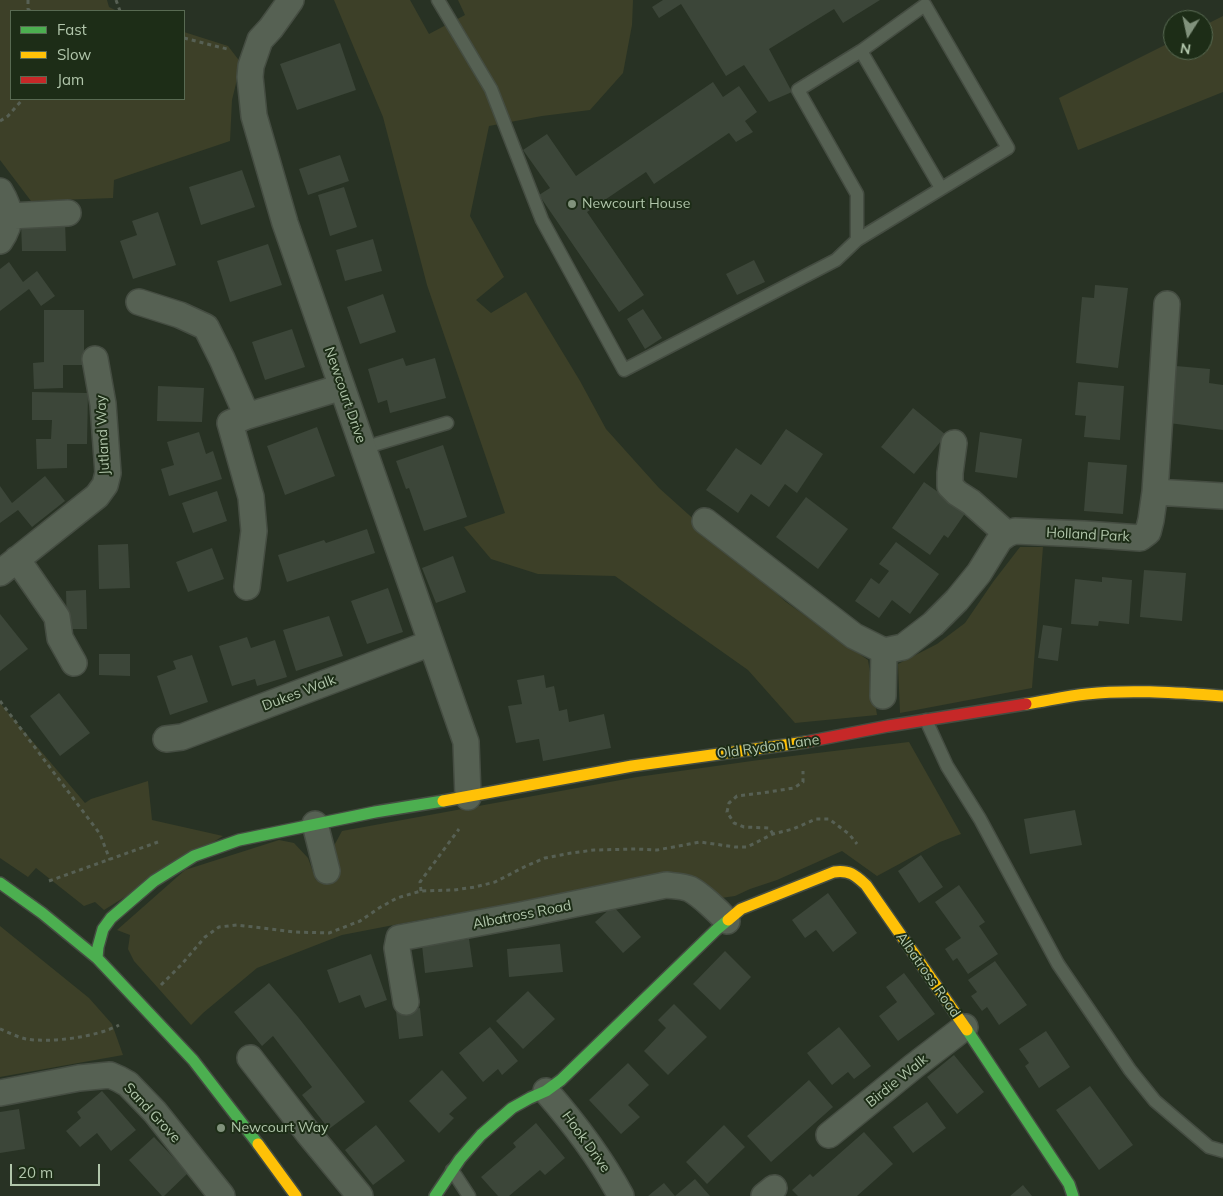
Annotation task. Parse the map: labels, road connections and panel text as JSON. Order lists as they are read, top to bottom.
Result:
{
  "streets": {
    "street": [
      "Newcourt Drive",
      "Jutland Way",
      "Holland Park",
      "Dukes Walk",
      "Old Rydon Lane",
      "Albatross Road",
      "Birdie Walk",
      "Sand Grove",
      "Hook Drive"
    ]
  },
  "crossings": [
    ["Newcourt Drive", "Dukes Walk"],
    ["Newcourt Drive", "Old Rydon Lane"],
    ["Albatross Road", "Birdie Walk"],
    ["Albatross Road", "Hook Drive"]
  ],
  "places": ["Newcourt House", "Newcourt Way"],
  "legend": ["Fast", "Slow", "Jam"],
  "scale_bar": "20 m",
  "north": "bottom"
}
